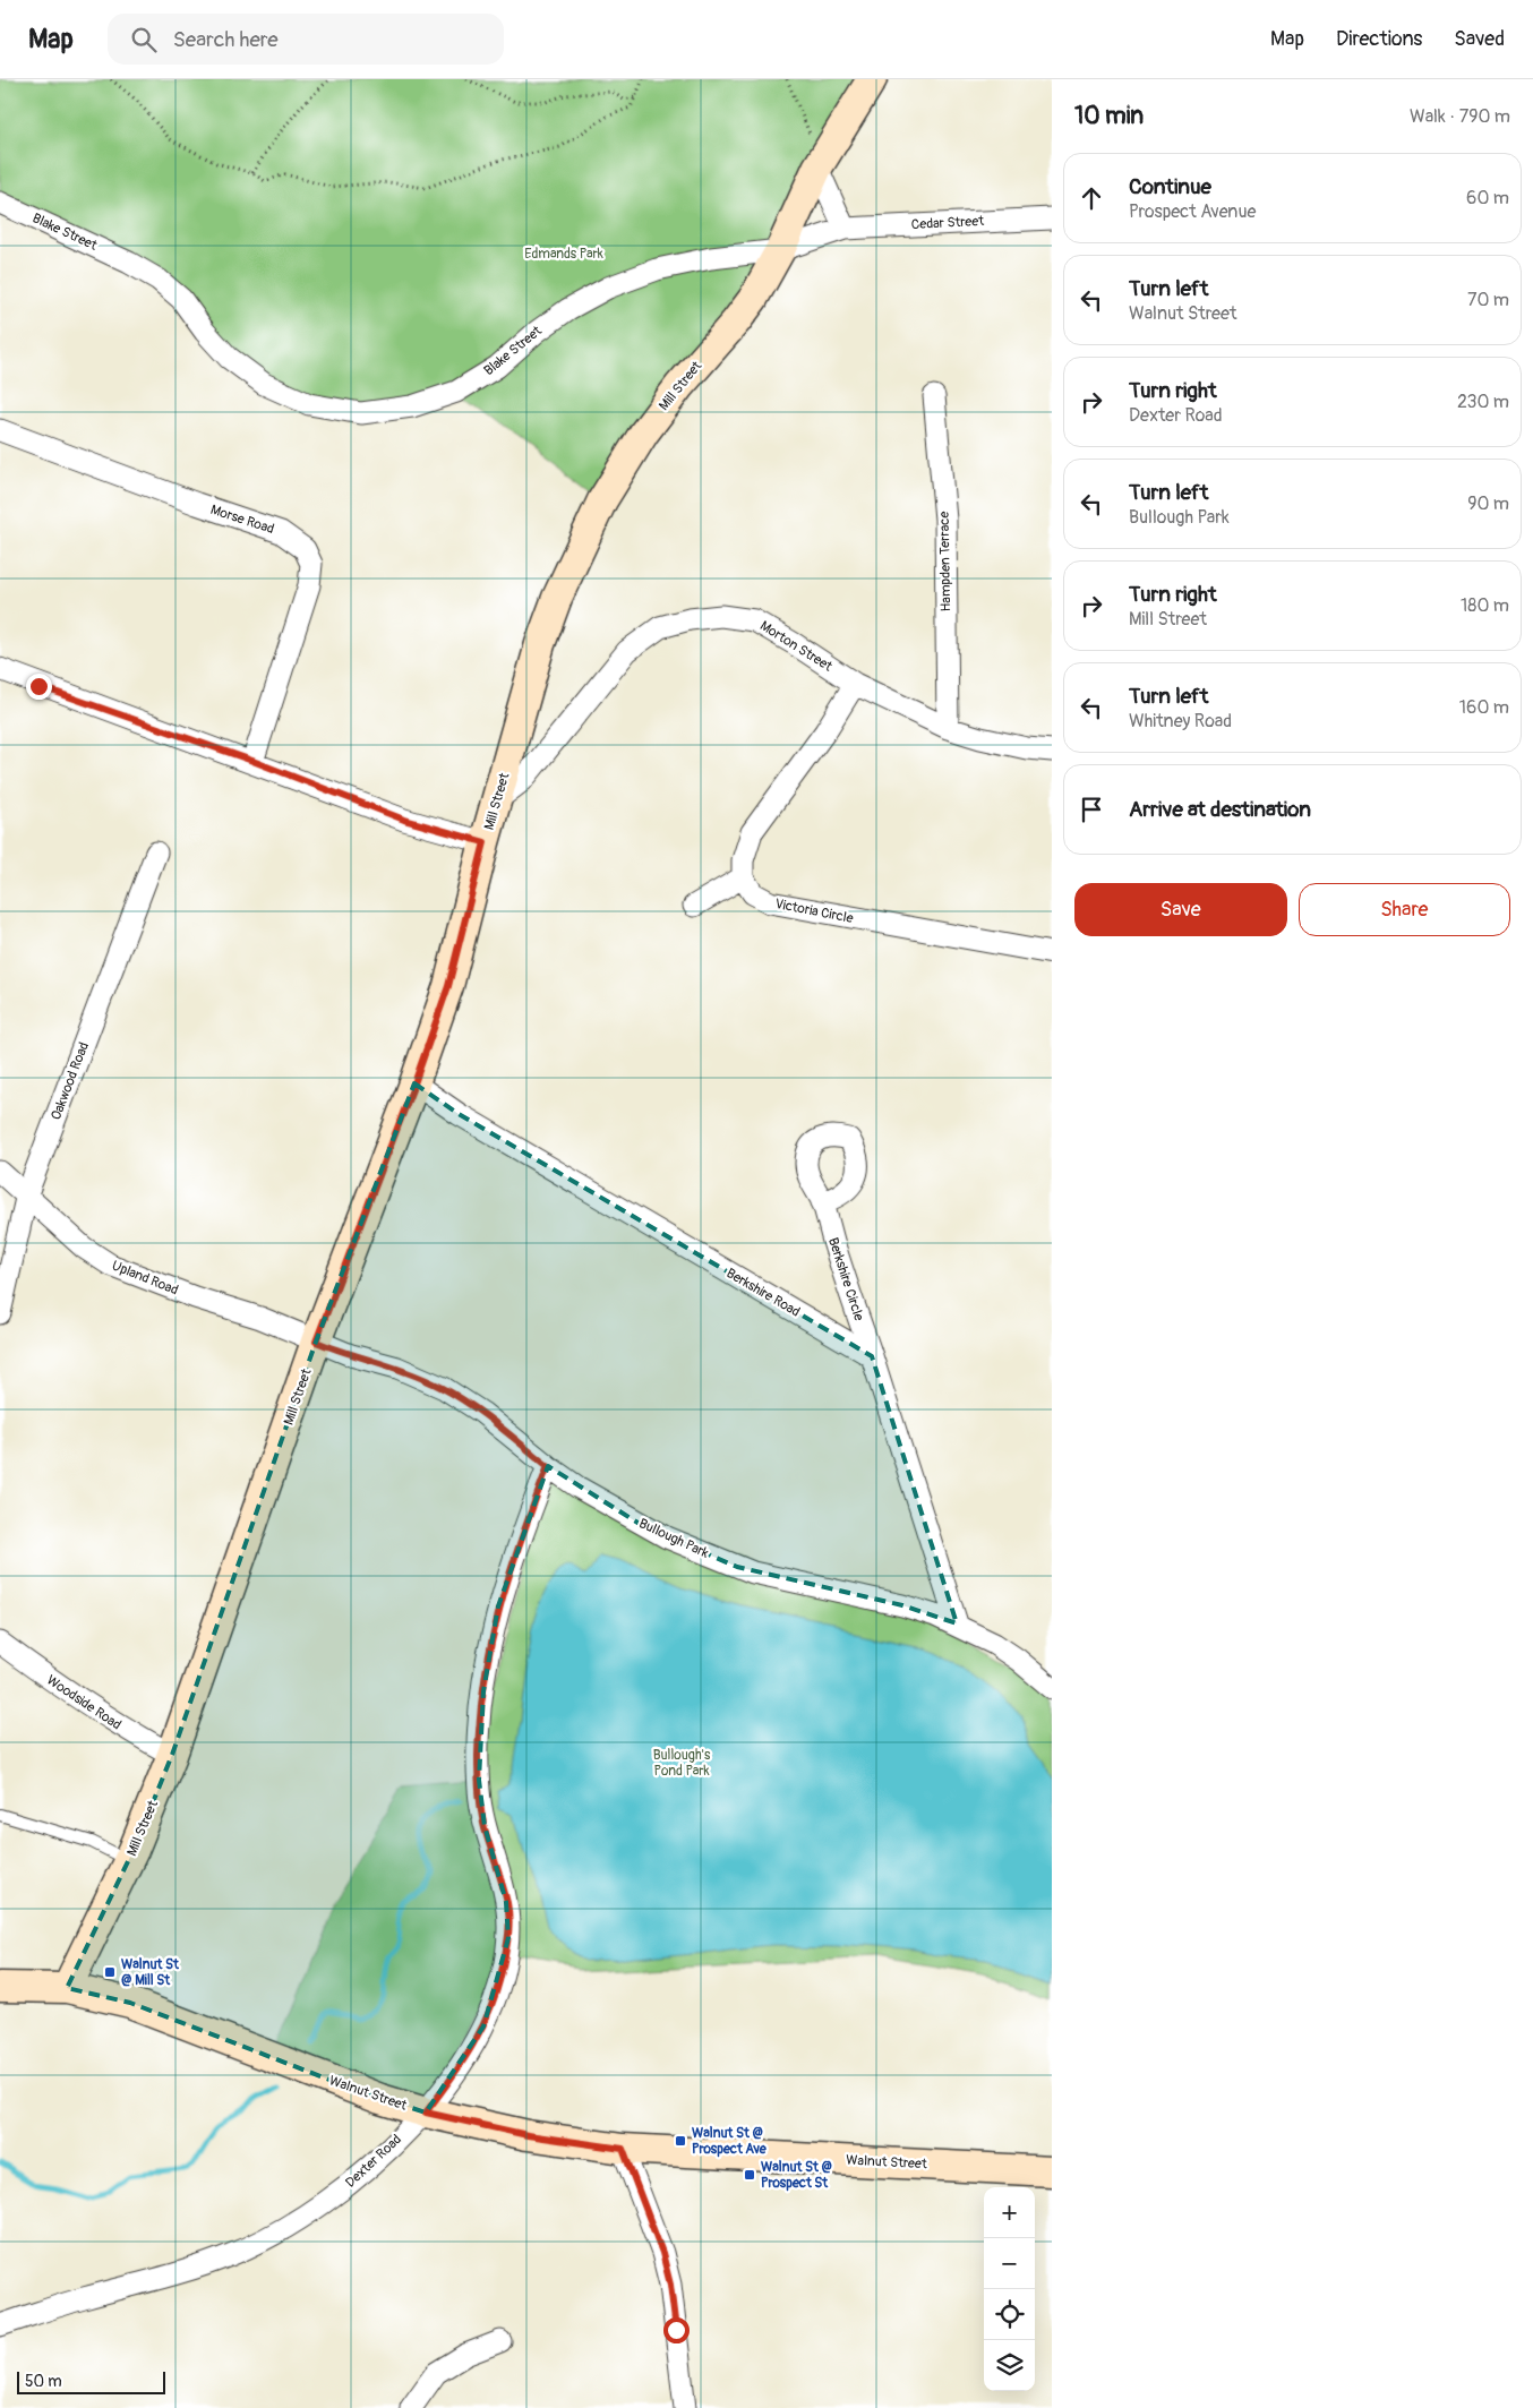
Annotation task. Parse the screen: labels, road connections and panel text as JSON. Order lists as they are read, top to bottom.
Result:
{
  "streets": {
    "street": [
      "Cedar Street",
      "Blake Street",
      "Mill Street",
      "Morse Road",
      "Hampden Terrace",
      "Morton Street",
      "Victoria Circle",
      "Oakwood Road",
      "Upland Road",
      "Berkshire Circle",
      "Berkshire Road",
      "Bullough Park",
      "Woodside Road",
      "Walnut Street",
      "Dexter Road"
    ]
  },
  "crossings": [
    ["Cedar Street", "Blake Street"],
    ["Cedar Street", "Mill Street"],
    ["Blake Street", "Mill Street"],
    ["Mill Street", "Morton Street"],
    ["Mill Street", "Upland Road"],
    ["Mill Street", "Berkshire Road"],
    ["Mill Street", "Bullough Park"],
    ["Mill Street", "Woodside Road"],
    ["Mill Street", "Walnut Street"],
    ["Hampden Terrace", "Morton Street"],
    ["Oakwood Road", "Upland Road"],
    ["Upland Road", "Bullough Park"],
    ["Berkshire Circle", "Berkshire Road"],
    ["Bullough Park", "Dexter Road"],
    ["Walnut Street", "Dexter Road"]
  ],
  "parks": ["Edmands Park", "Bullough's Pond Park"],
  "places": {
    "transit": ["Walnut St @ Mill St", "Walnut St @ Prospect Ave", "Walnut St @ Prospect St"]
  },
  "scale_bar": "50 m",
  "page": {
    "header": "Map",
    "search": "Search here",
    "nav": ["Map", "Directions", "Saved"],
    "heading": ["10 min", "Walk · 790 m"],
    "list": [
      ["Continue", "Prospect Avenue", "60 m"],
      ["Turn left", "Walnut Street", "70 m"],
      ["Turn right", "Dexter Road", "230 m"],
      ["Turn left", "Bullough Park", "90 m"],
      ["Turn right", "Mill Street", "180 m"],
      ["Turn left", "Whitney Road", "160 m"],
      "Arrive at destination"
    ],
    "buttons": ["Save", "Share"],
    "map_buttons": ["+", "−"],
    "scale": "50 m"
  }
}
